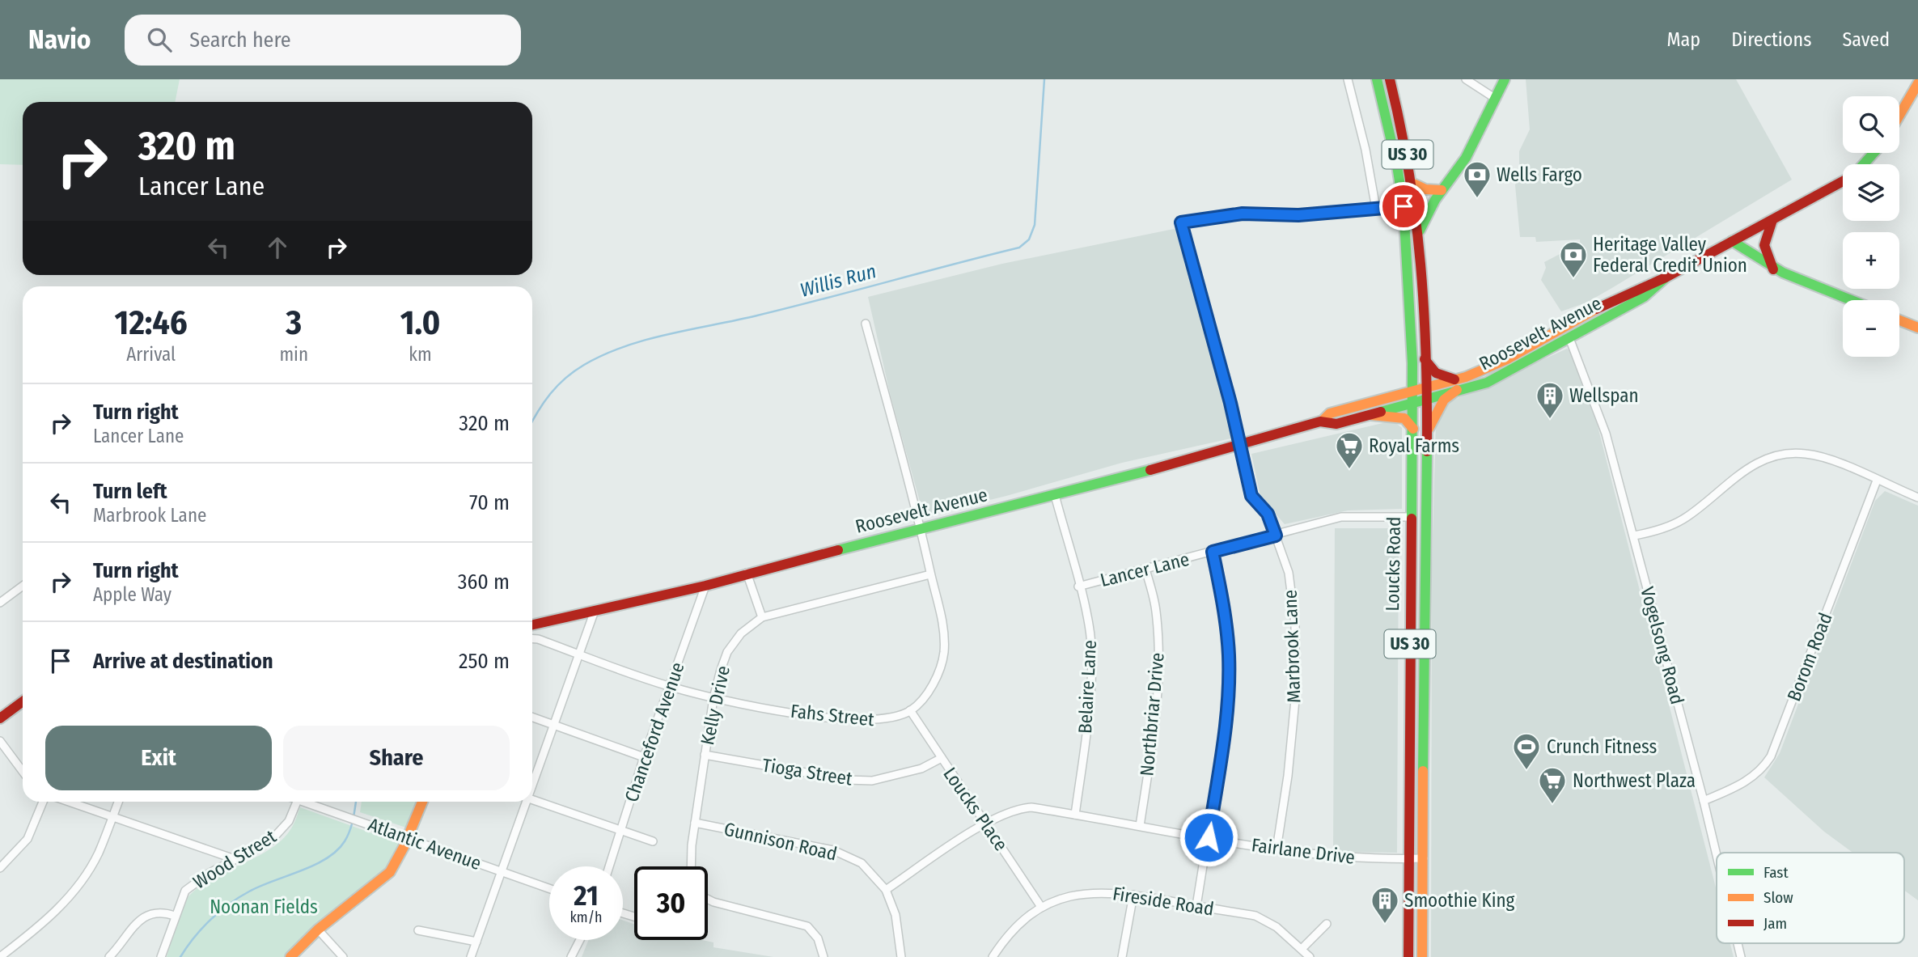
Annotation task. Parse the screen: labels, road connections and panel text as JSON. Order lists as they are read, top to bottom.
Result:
{
  "streets": {
    "main road": ["US 30", "Roosevelt Avenue", "Loucks Road"],
    "street": [
      "Lancer Lane",
      "Vogelsong Road",
      "Marbrook Lane",
      "Borom Road",
      "Belaire Lane",
      "Kelly Drive",
      "Northbriar Drive",
      "Fahs Street",
      "Chanceford Avenue",
      "Tioga Street",
      "Loucks Place",
      "Gunnison Road",
      "Atlantic Avenue",
      "Fairlane Drive",
      "Wood Street",
      "Fireside Road"
    ]
  },
  "crossings": [
    ["US 30", "Loucks Road"],
    ["Roosevelt Avenue", "Loucks Road"],
    ["Roosevelt Avenue", "Vogelsong Road"],
    ["Roosevelt Avenue", "Marbrook Lane"],
    ["Roosevelt Avenue", "Belaire Lane"],
    ["Roosevelt Avenue", "Fahs Street"],
    ["Roosevelt Avenue", "Chanceford Avenue"],
    ["Loucks Road", "Lancer Lane"],
    ["Loucks Road", "Fairlane Drive"],
    ["Lancer Lane", "Marbrook Lane"],
    ["Lancer Lane", "Belaire Lane"],
    ["Lancer Lane", "Northbriar Drive"],
    ["Vogelsong Road", "Borom Road"],
    ["Marbrook Lane", "Fairlane Drive"],
    ["Belaire Lane", "Fairlane Drive"],
    ["Kelly Drive", "Fahs Street"],
    ["Kelly Drive", "Tioga Street"],
    ["Kelly Drive", "Gunnison Road"],
    ["Northbriar Drive", "Fairlane Drive"],
    ["Fahs Street", "Chanceford Avenue"],
    ["Fahs Street", "Loucks Place"],
    ["Tioga Street", "Loucks Place"],
    ["Loucks Place", "Fairlane Drive"],
    ["Loucks Place", "Fireside Road"],
    ["Gunnison Road", "Fairlane Drive"]
  ],
  "water": ["Willis Run"],
  "parks": ["Noonan Fields"],
  "places": {
    "bank": ["Wells Fargo", "Heritage Valley Federal Credit Union"],
    "building": ["Wellspan", "Smoothie King"],
    "supermarket": ["Royal Farms", "Northwest Plaza"],
    "sports": ["Crunch Fitness"]
  },
  "legend": ["Fast", "Slow", "Jam"],
  "page": {
    "header": "Navio",
    "search": "Search here",
    "nav": ["Map", "Directions", "Saved"],
    "map_buttons": ["+", "−"],
    "turn": ["320 m", "Lancer Lane"],
    "eta": [
      "12:46",
      "Arrival",
      "3",
      "min",
      "1.0",
      "km"
    ],
    "list": [
      {
        "name": "Turn right",
        "note": "Lancer Lane",
        "value": "320 m"
      },
      {
        "name": "Turn left",
        "note": "Marbrook Lane",
        "value": "70 m"
      },
      {
        "name": "Turn right",
        "note": "Apple Way",
        "value": "360 m"
      },
      {
        "name": "Arrive at destination",
        "value": "250 m"
      }
    ],
    "buttons": ["Exit", "Share"],
    "speed": "21 km/h",
    "limit": "30"
  }
}
